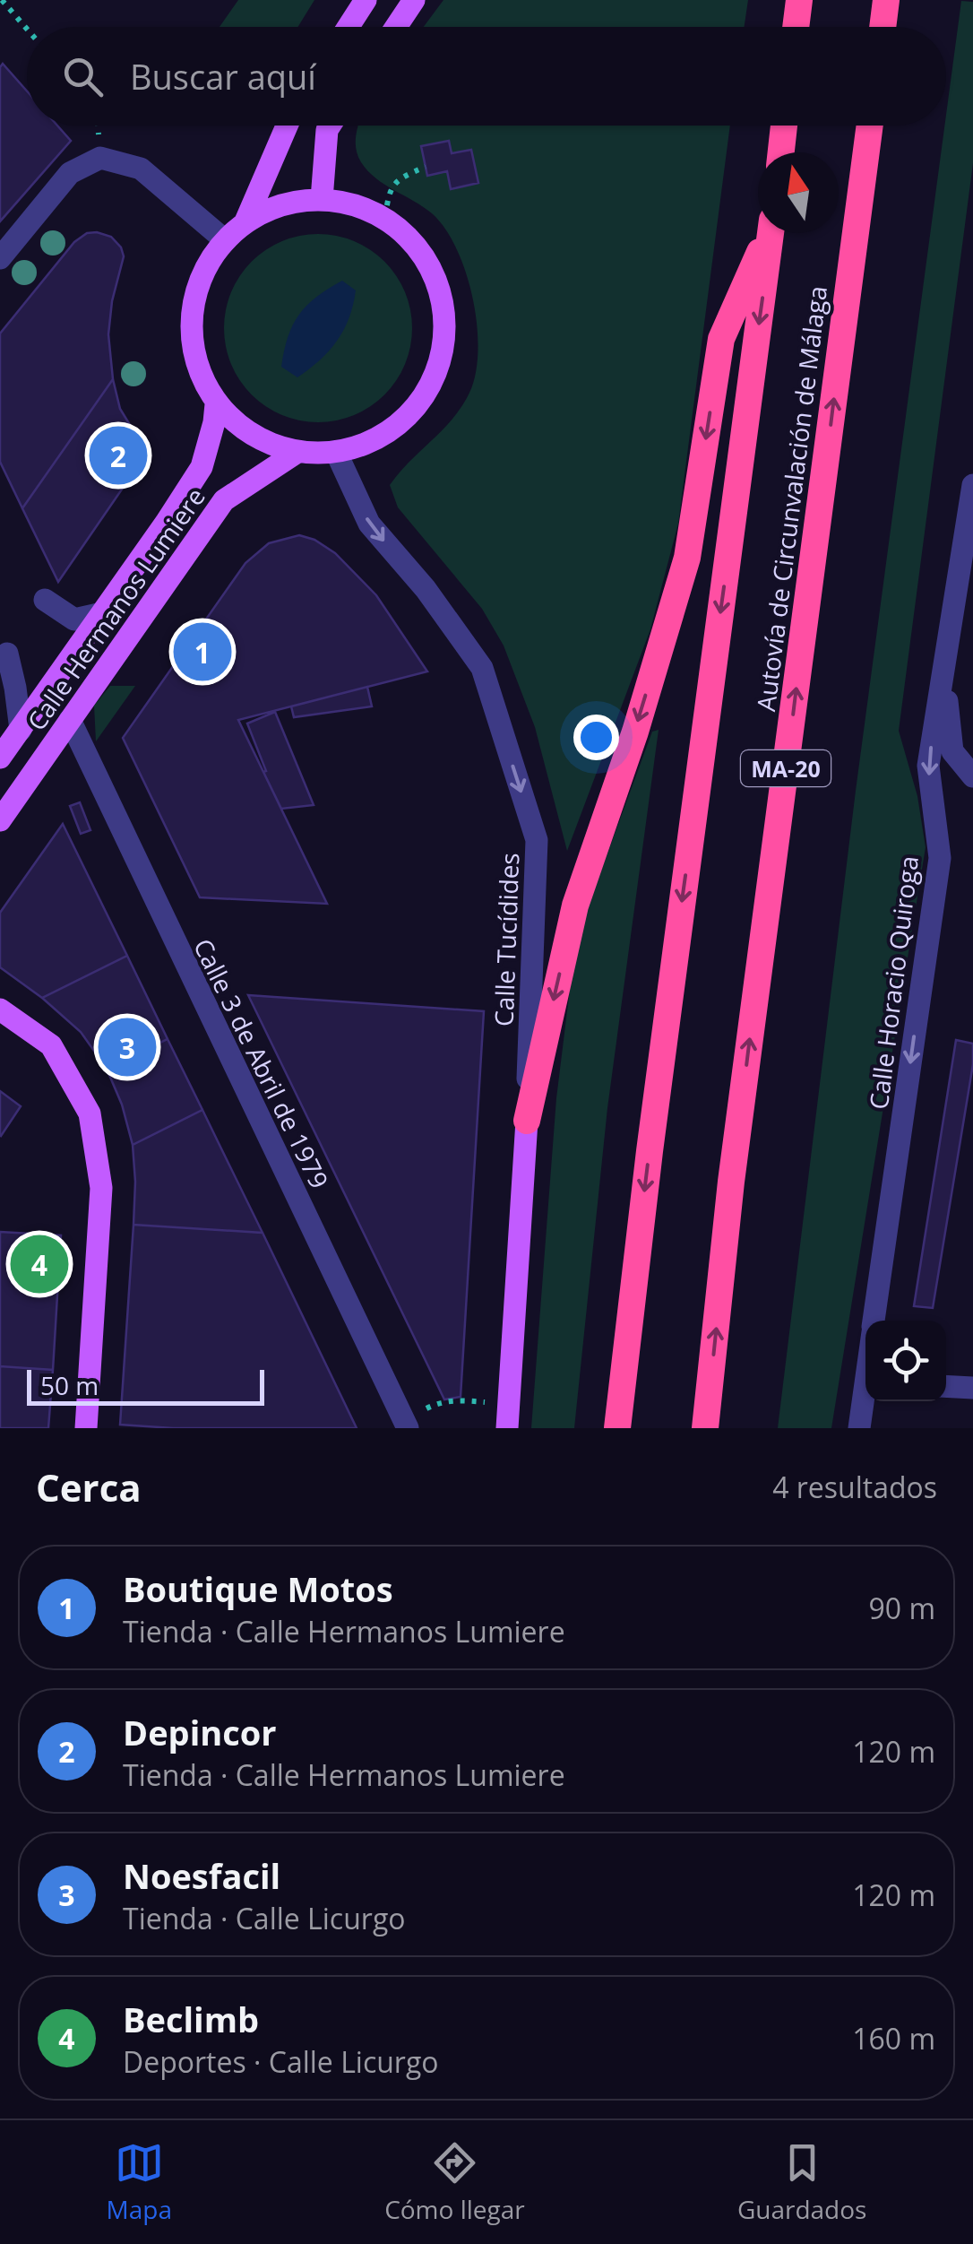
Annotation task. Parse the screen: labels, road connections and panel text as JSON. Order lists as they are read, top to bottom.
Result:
{
  "streets": {
    "highway": ["Autovía de Circunvalación de Málaga", "MA-20"],
    "main road": ["Calle Hermanos Lumiere", "Calle Tucídides"],
    "street": ["Calle Horacio Quiroga", "Calle 3 de Abril de 1979"]
  },
  "crossings": [
    ["Calle Hermanos Lumiere", "Calle Tucídides"],
    ["Calle Hermanos Lumiere", "Calle 3 de Abril de 1979"]
  ],
  "one_way": ["Calle Tucídides", "Calle Horacio Quiroga"],
  "scale_bar": "50 m",
  "north": "top",
  "page": {
    "search": "Buscar aquí",
    "pins": [
      "2",
      "1",
      "3",
      "4"
    ],
    "scale": "50 m",
    "heading": ["Cerca", "4 resultados"],
    "list": [
      {
        "mark": "1",
        "name": "Boutique Motos",
        "note": "Tienda · Calle Hermanos Lumiere",
        "value": "90 m"
      },
      {
        "mark": "2",
        "name": "Depincor",
        "note": "Tienda · Calle Hermanos Lumiere",
        "value": "120 m"
      },
      {
        "mark": "3",
        "name": "Noesfacil",
        "note": "Tienda · Calle Licurgo",
        "value": "120 m"
      },
      {
        "mark": "4",
        "name": "Beclimb",
        "note": "Deportes · Calle Licurgo",
        "value": "160 m"
      }
    ],
    "nav": ["Mapa", "Cómo llegar", "Guardados"]
  }
}
